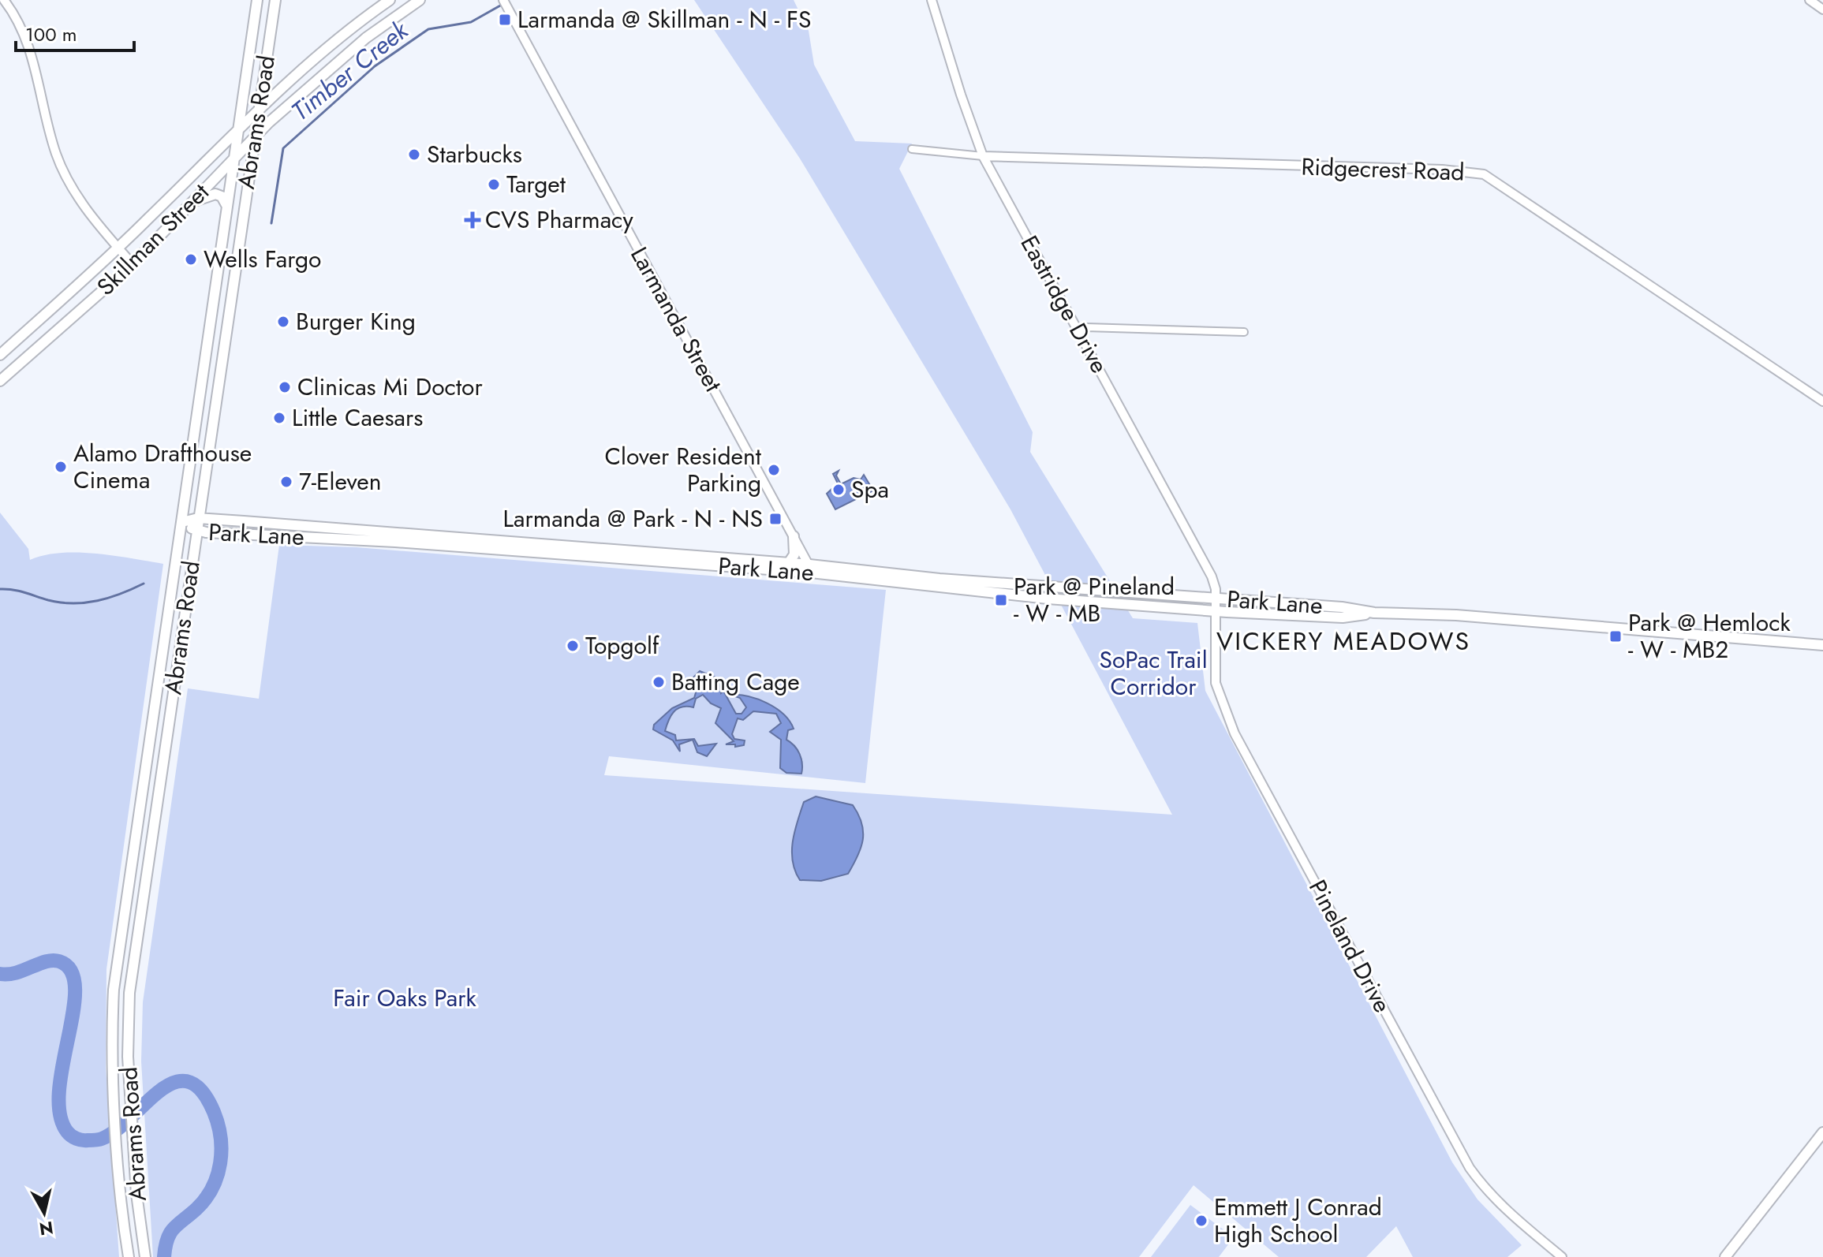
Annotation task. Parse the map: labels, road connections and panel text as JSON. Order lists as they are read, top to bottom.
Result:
{
  "streets": {
    "main road": ["Abrams Road", "Skillman Street", "Park Lane"],
    "street": [
      "Ridgecrest Road",
      "Eastridge Drive",
      "Larmanda Street",
      "Pineland Drive"
    ]
  },
  "crossings": [
    ["Abrams Road", "Skillman Street"],
    ["Abrams Road", "Park Lane"],
    ["Ridgecrest Road", "Eastridge Drive"],
    ["Eastridge Drive", "Park Lane"],
    ["Eastridge Drive", "Pineland Drive"],
    ["Larmanda Street", "Park Lane"],
    ["Park Lane", "Pineland Drive"]
  ],
  "districts": ["VICKERY MEADOWS"],
  "water": ["Timber Creek"],
  "parks": ["SoPac Trail Corridor", "Fair Oaks Park"],
  "places": {
    "transit": [
      "Larmanda @ Skillman - N - FS",
      "Larmanda @ Park - N - NS",
      "Park @ Pineland - W - MB",
      "Park @ Hemlock - W - MB2"
    ],
    "other": [
      "Starbucks",
      "Target",
      "Wells Fargo",
      "Burger King",
      "Clinicas Mi Doctor",
      "Little Caesars",
      "Alamo Drafthouse Cinema",
      "Clover Resident Parking",
      "7-Eleven",
      "Spa",
      "Topgolf",
      "Batting Cage",
      "Emmett J Conrad High School"
    ],
    "health": ["CVS Pharmacy"]
  },
  "scale_bar": "100 m",
  "north": "bottom"
}
